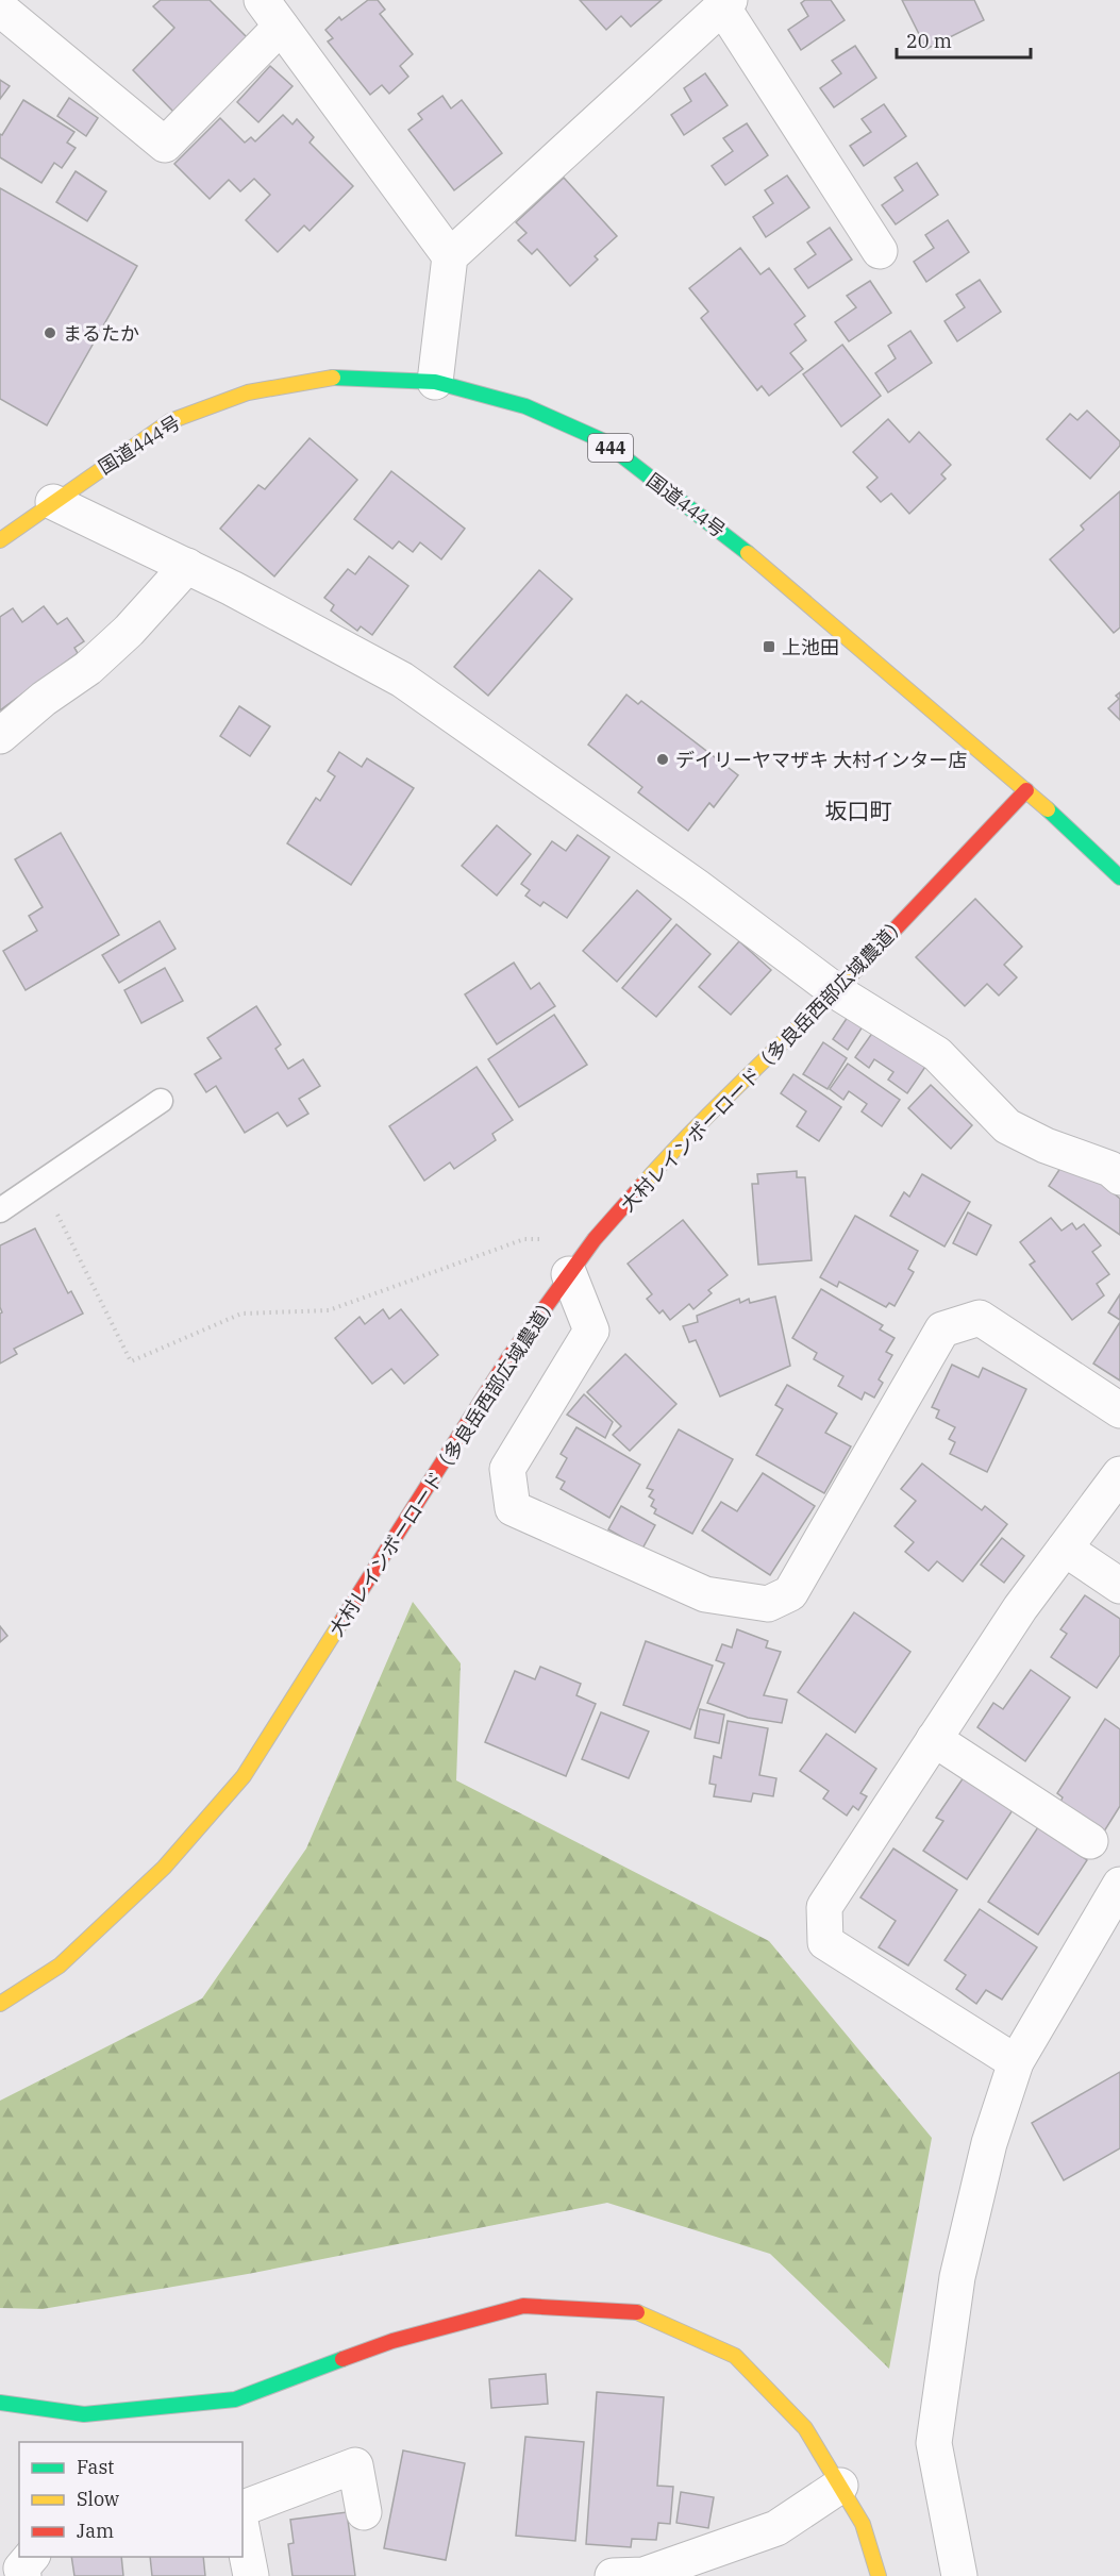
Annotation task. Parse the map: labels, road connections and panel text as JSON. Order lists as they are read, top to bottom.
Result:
{
  "streets": {
    "main road": ["国道444号", "444", "大村レインボーロード（多良岳西部広域農道）"]
  },
  "crossings": [
    ["国道444号", "大村レインボーロード（多良岳西部広域農道）"]
  ],
  "districts": ["坂口町"],
  "places": {
    "other": ["まるたか", "デイリーヤマザキ 大村インター店"],
    "transit": ["上池田"]
  },
  "legend": ["Fast", "Slow", "Jam"],
  "scale_bar": "20 m"
}
